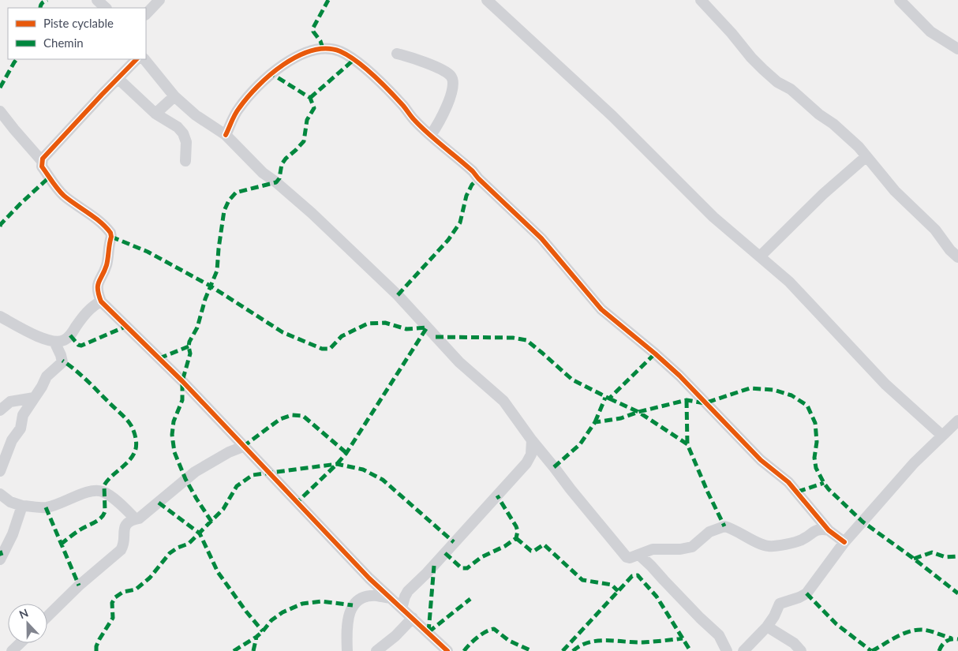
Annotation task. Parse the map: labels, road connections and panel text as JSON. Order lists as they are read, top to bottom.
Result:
{
  "legend": ["Piste cyclable", "Chemin"],
  "north": "top"
}
